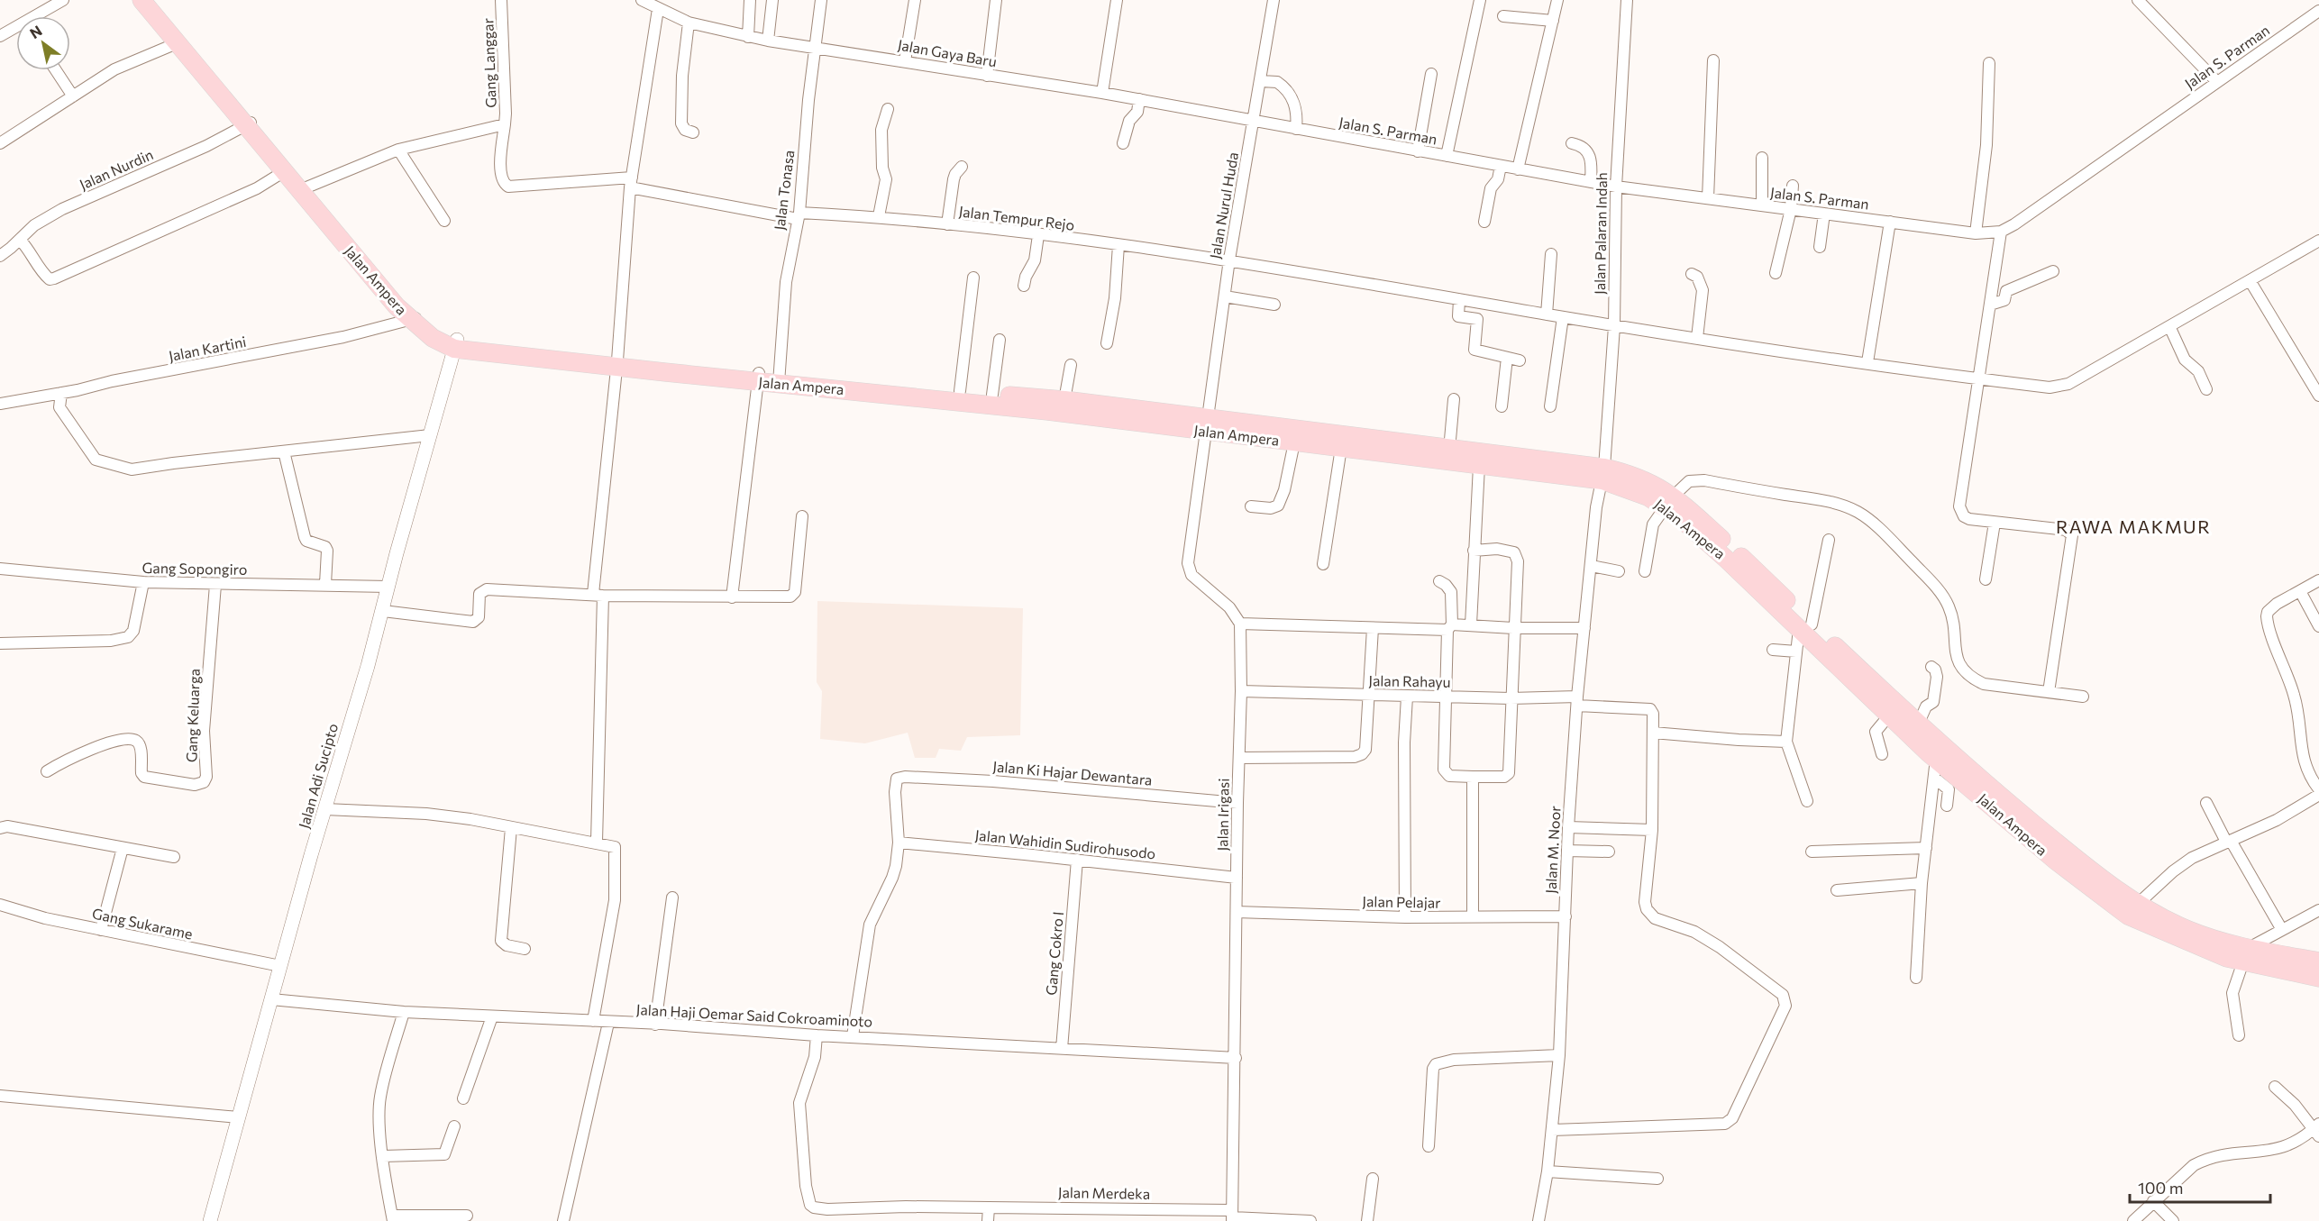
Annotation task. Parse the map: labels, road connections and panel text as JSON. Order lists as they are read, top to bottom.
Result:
{
  "streets": {
    "main road": ["Jalan Ampera"],
    "street": [
      "Jalan Gaya Baru",
      "Jalan S. Parman",
      "Gang Langgar",
      "Jalan Nurdin",
      "Jalan Tonasa",
      "Jalan Nurul Huda",
      "Jalan Tempur Rejo",
      "Jalan Palaran Indah",
      "Jalan Kartini",
      "Gang Sopongiro",
      "Jalan Rahayu",
      "Gang Keluarga",
      "Jalan Ki Hajar Dewantara",
      "Jalan Adi Sucipto",
      "Jalan Irigasi",
      "Jalan Wahidin Sudirohusodo",
      "Jalan M. Noor",
      "Jalan Pelajar",
      "Gang Sukarame",
      "Gang Cokro I",
      "Jalan Haji Oemar Said Cokroaminoto",
      "Jalan Merdeka"
    ]
  },
  "crossings": [
    ["Jalan Gaya Baru", "Jalan S. Parman"],
    ["Jalan Gaya Baru", "Jalan Tonasa"],
    ["Jalan Gaya Baru", "Jalan Nurul Huda"],
    ["Jalan S. Parman", "Jalan Nurul Huda"],
    ["Jalan S. Parman", "Jalan Palaran Indah"],
    ["Gang Langgar", "Jalan Tempur Rejo"],
    ["Jalan Nurdin", "Jalan Ampera"],
    ["Jalan Tonasa", "Jalan Tempur Rejo"],
    ["Jalan Tonasa", "Jalan Ampera"],
    ["Jalan Nurul Huda", "Jalan Tempur Rejo"],
    ["Jalan Nurul Huda", "Jalan Ampera"],
    ["Jalan Tempur Rejo", "Jalan Palaran Indah"],
    ["Jalan Palaran Indah", "Jalan Ampera"],
    ["Jalan Palaran Indah", "Jalan M. Noor"],
    ["Jalan Ampera", "Jalan Kartini"],
    ["Jalan Ampera", "Jalan Adi Sucipto"],
    ["Jalan Ampera", "Jalan M. Noor"],
    ["Gang Sopongiro", "Gang Keluarga"],
    ["Gang Sopongiro", "Jalan Adi Sucipto"],
    ["Jalan Rahayu", "Jalan Irigasi"],
    ["Jalan Rahayu", "Jalan M. Noor"],
    ["Jalan Ki Hajar Dewantara", "Jalan Irigasi"],
    ["Jalan Ki Hajar Dewantara", "Jalan Wahidin Sudirohusodo"],
    ["Jalan Adi Sucipto", "Gang Sukarame"],
    ["Jalan Adi Sucipto", "Jalan Haji Oemar Said Cokroaminoto"],
    ["Jalan Irigasi", "Jalan Wahidin Sudirohusodo"],
    ["Jalan Irigasi", "Jalan Pelajar"],
    ["Jalan Irigasi", "Jalan Haji Oemar Said Cokroaminoto"],
    ["Jalan Irigasi", "Jalan Merdeka"],
    ["Jalan Wahidin Sudirohusodo", "Gang Cokro I"],
    ["Jalan M. Noor", "Jalan Pelajar"],
    ["Gang Cokro I", "Jalan Haji Oemar Said Cokroaminoto"],
    ["Jalan Haji Oemar Said Cokroaminoto", "Jalan Merdeka"]
  ],
  "districts": ["RAWA MAKMUR"],
  "scale_bar": "100 m",
  "north": "top left"
}
